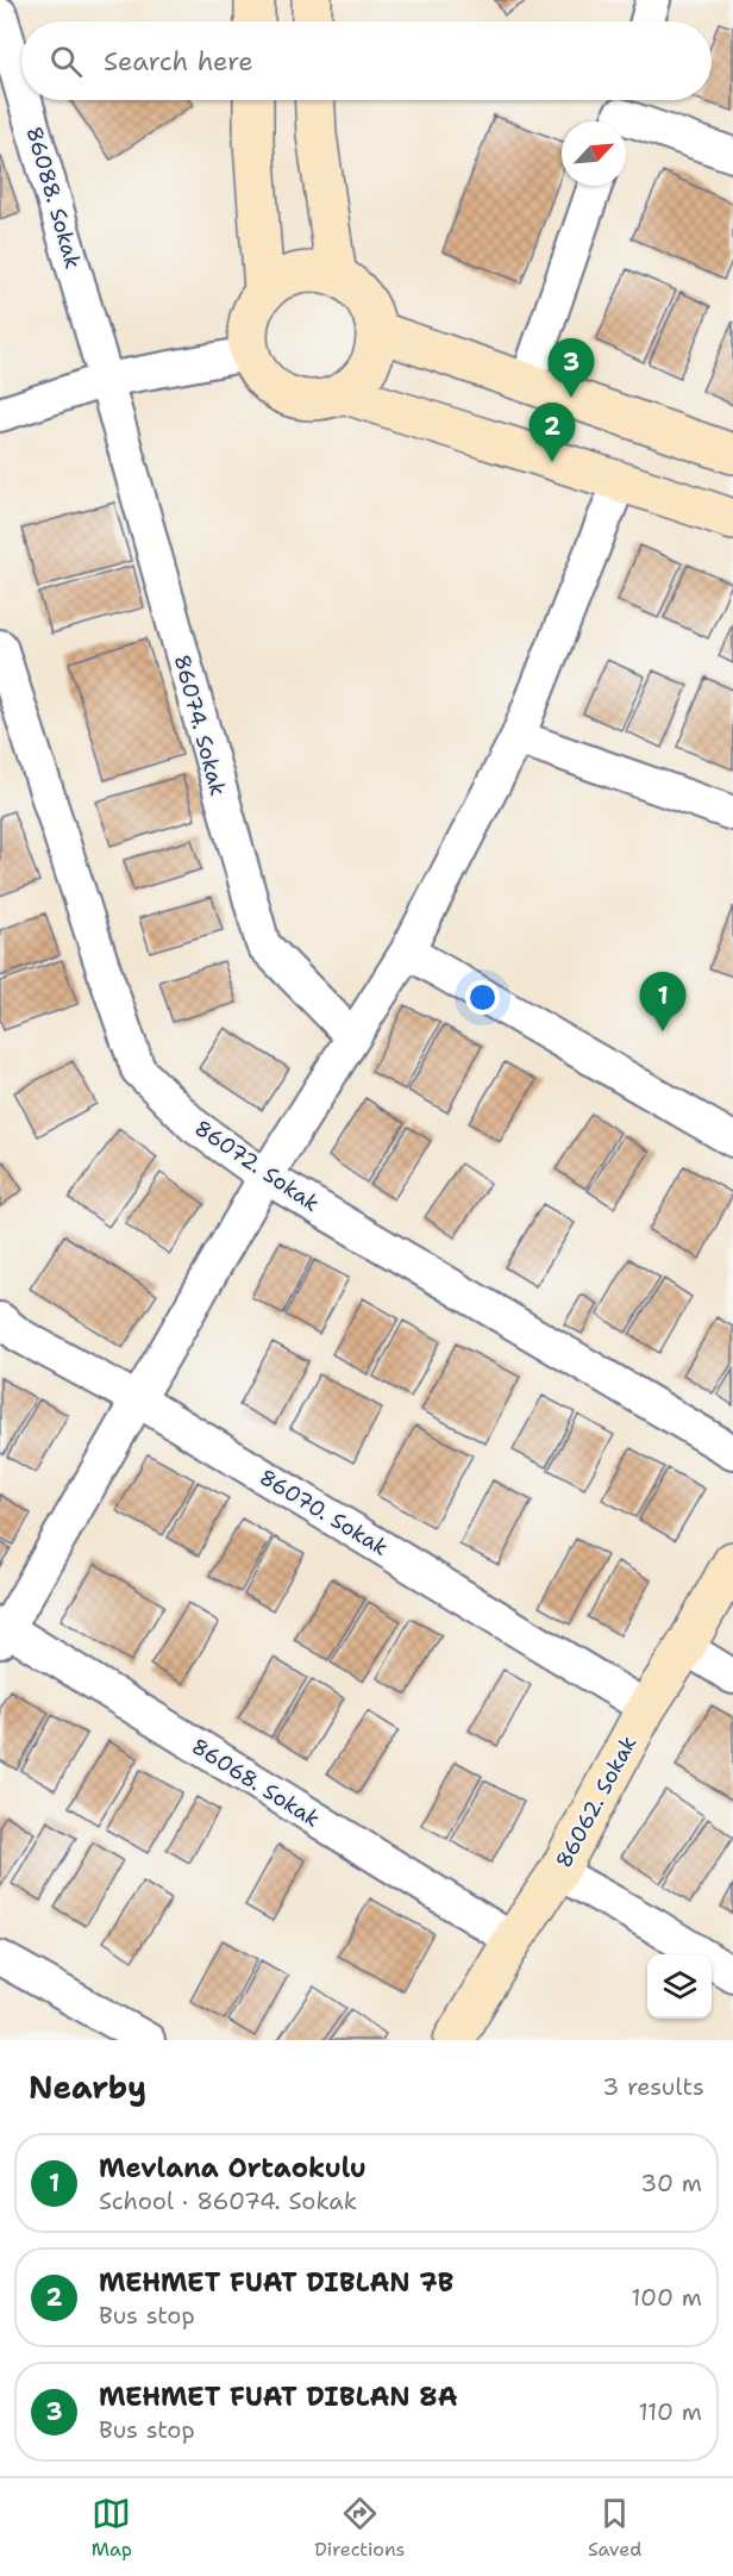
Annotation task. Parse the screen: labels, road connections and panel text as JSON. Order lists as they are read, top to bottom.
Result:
{
  "streets": {
    "main road": ["86062. Sokak"],
    "street": [
      "86088. Sokak",
      "86074. Sokak",
      "86072. Sokak",
      "86070. Sokak",
      "86068. Sokak"
    ]
  },
  "crossings": [
    ["86088. Sokak", "86074. Sokak"],
    ["86070. Sokak", "86062. Sokak"],
    ["86068. Sokak", "86062. Sokak"]
  ],
  "north": "top right",
  "page": {
    "search": "Search here",
    "pins": ["3", "2", "1"],
    "heading": ["Nearby", "3 results"],
    "list": [
      {
        "mark": "1",
        "name": "Mevlana Ortaokulu",
        "note": "School · 86074. Sokak",
        "value": "30 m"
      },
      {
        "mark": "2",
        "name": "MEHMET FUAT DIBLAN 7B",
        "note": "Bus stop",
        "value": "100 m"
      },
      {
        "mark": "3",
        "name": "MEHMET FUAT DIBLAN 8A",
        "note": "Bus stop",
        "value": "110 m"
      }
    ],
    "nav": ["Map", "Directions", "Saved"]
  }
}
